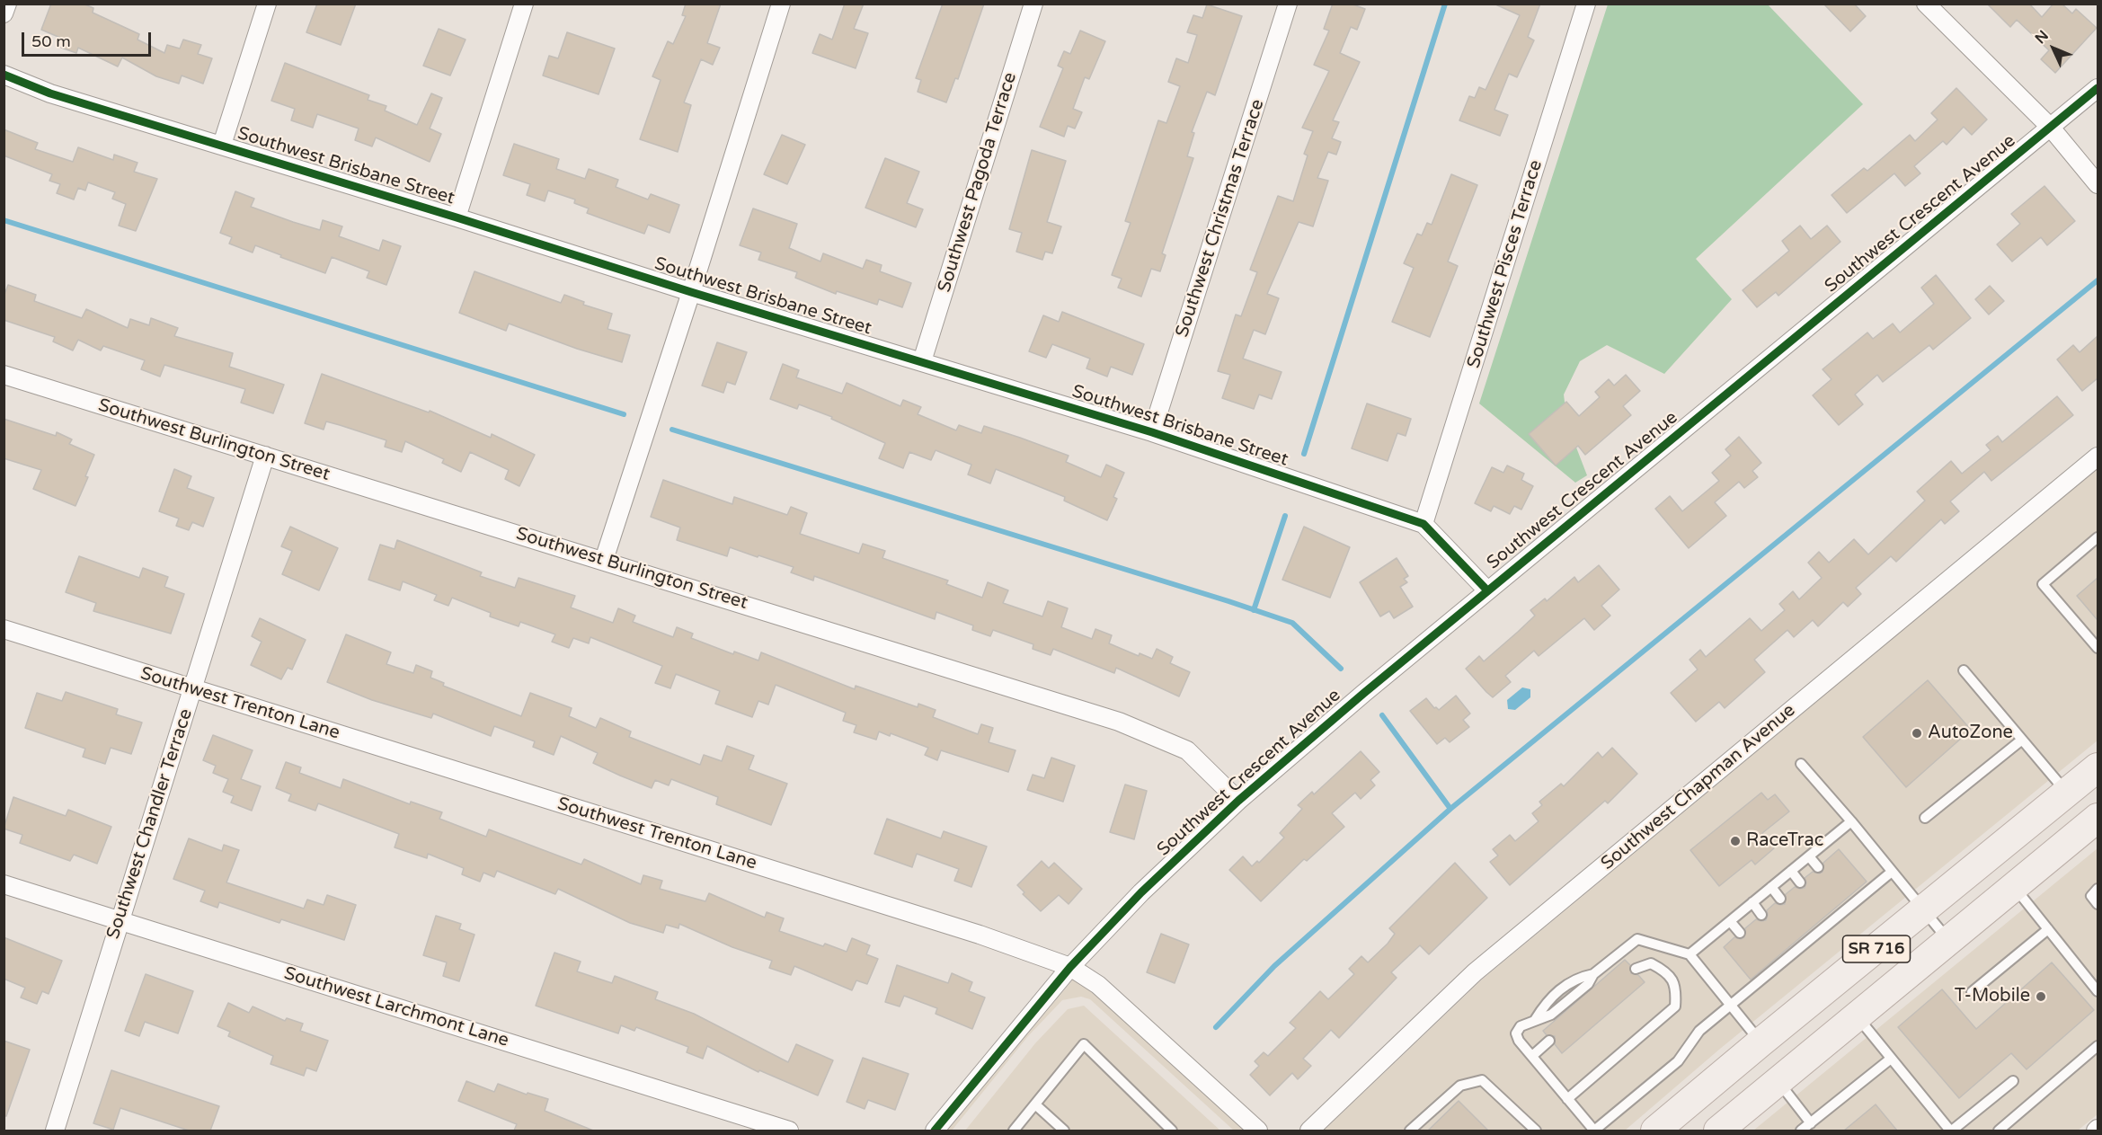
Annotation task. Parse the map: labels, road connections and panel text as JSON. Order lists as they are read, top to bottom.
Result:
{
  "streets": {
    "main road": ["SR 716"],
    "street": [
      "Southwest Brisbane Street",
      "Southwest Pagoda Terrace",
      "Southwest Crescent Avenue",
      "Southwest Christmas Terrace",
      "Southwest Pisces Terrace",
      "Southwest Burlington Street",
      "Southwest Trenton Lane",
      "Southwest Chapman Avenue",
      "Southwest Chandler Terrace",
      "Southwest Larchmont Lane"
    ]
  },
  "crossings": [
    ["Southwest Brisbane Street", "Southwest Pagoda Terrace"],
    ["Southwest Brisbane Street", "Southwest Crescent Avenue"],
    ["Southwest Brisbane Street", "Southwest Christmas Terrace"],
    ["Southwest Brisbane Street", "Southwest Pisces Terrace"],
    ["Southwest Crescent Avenue", "Southwest Burlington Street"],
    ["Southwest Crescent Avenue", "Southwest Trenton Lane"],
    ["Southwest Burlington Street", "Southwest Chandler Terrace"],
    ["Southwest Trenton Lane", "Southwest Chandler Terrace"],
    ["Southwest Chandler Terrace", "Southwest Larchmont Lane"]
  ],
  "places": ["AutoZone", "RaceTrac", "T-Mobile"],
  "scale_bar": "50 m",
  "north": "top left"
}
